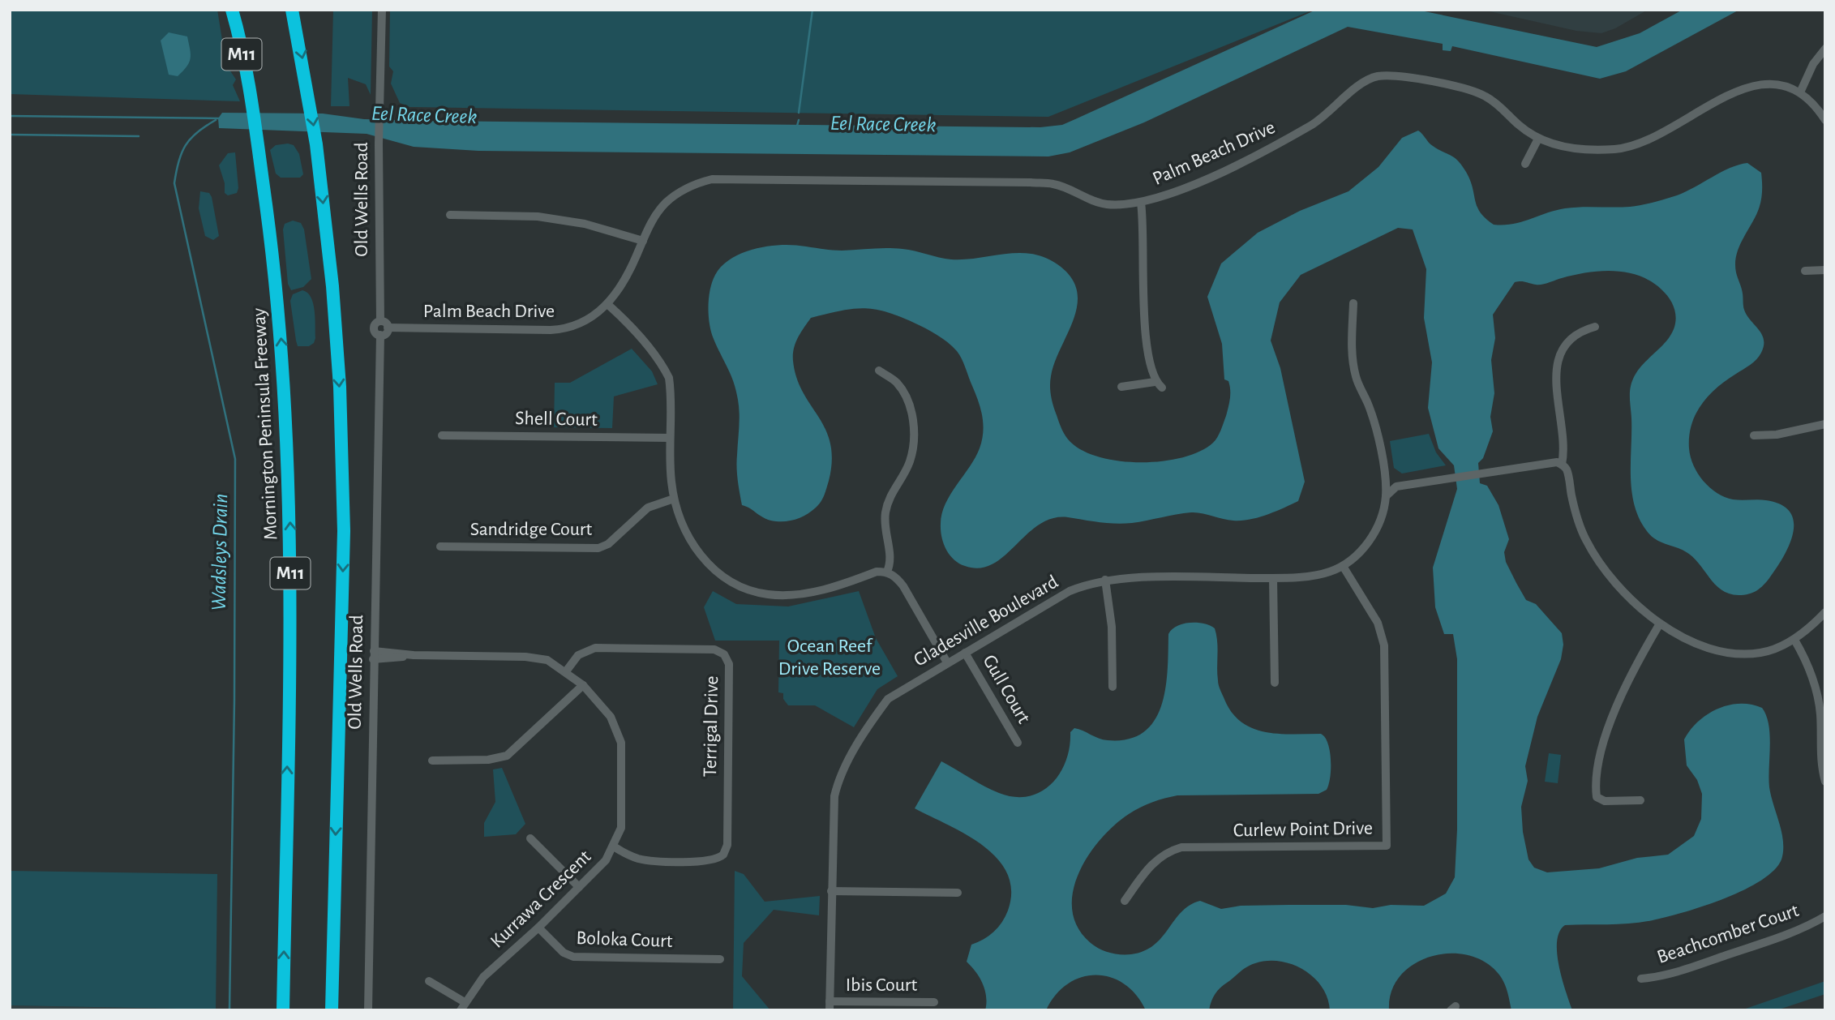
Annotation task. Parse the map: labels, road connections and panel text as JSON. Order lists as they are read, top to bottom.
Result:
{
  "streets": {
    "highway": ["M11", "Mornington Peninsula Freeway"],
    "street": [
      "Palm Beach Drive",
      "Old Wells Road",
      "Shell Court",
      "Sandridge Court",
      "Gladesville Boulevard",
      "Gull Court",
      "Terrigal Drive",
      "Curlew Point Drive",
      "Kurrawa Crescent",
      "Beachcomber Court",
      "Boloka Court",
      "Ibis Court"
    ]
  },
  "crossings": [
    ["Palm Beach Drive", "Old Wells Road"],
    ["Old Wells Road", "Kurrawa Crescent"],
    ["Gladesville Boulevard", "Gull Court"],
    ["Gladesville Boulevard", "Curlew Point Drive"],
    ["Gladesville Boulevard", "Ibis Court"],
    ["Terrigal Drive", "Kurrawa Crescent"],
    ["Kurrawa Crescent", "Boloka Court"]
  ],
  "water": ["Eel Race Creek", "Wadsleys Drain"],
  "parks": ["Ocean Reef Drive Reserve"]
}
